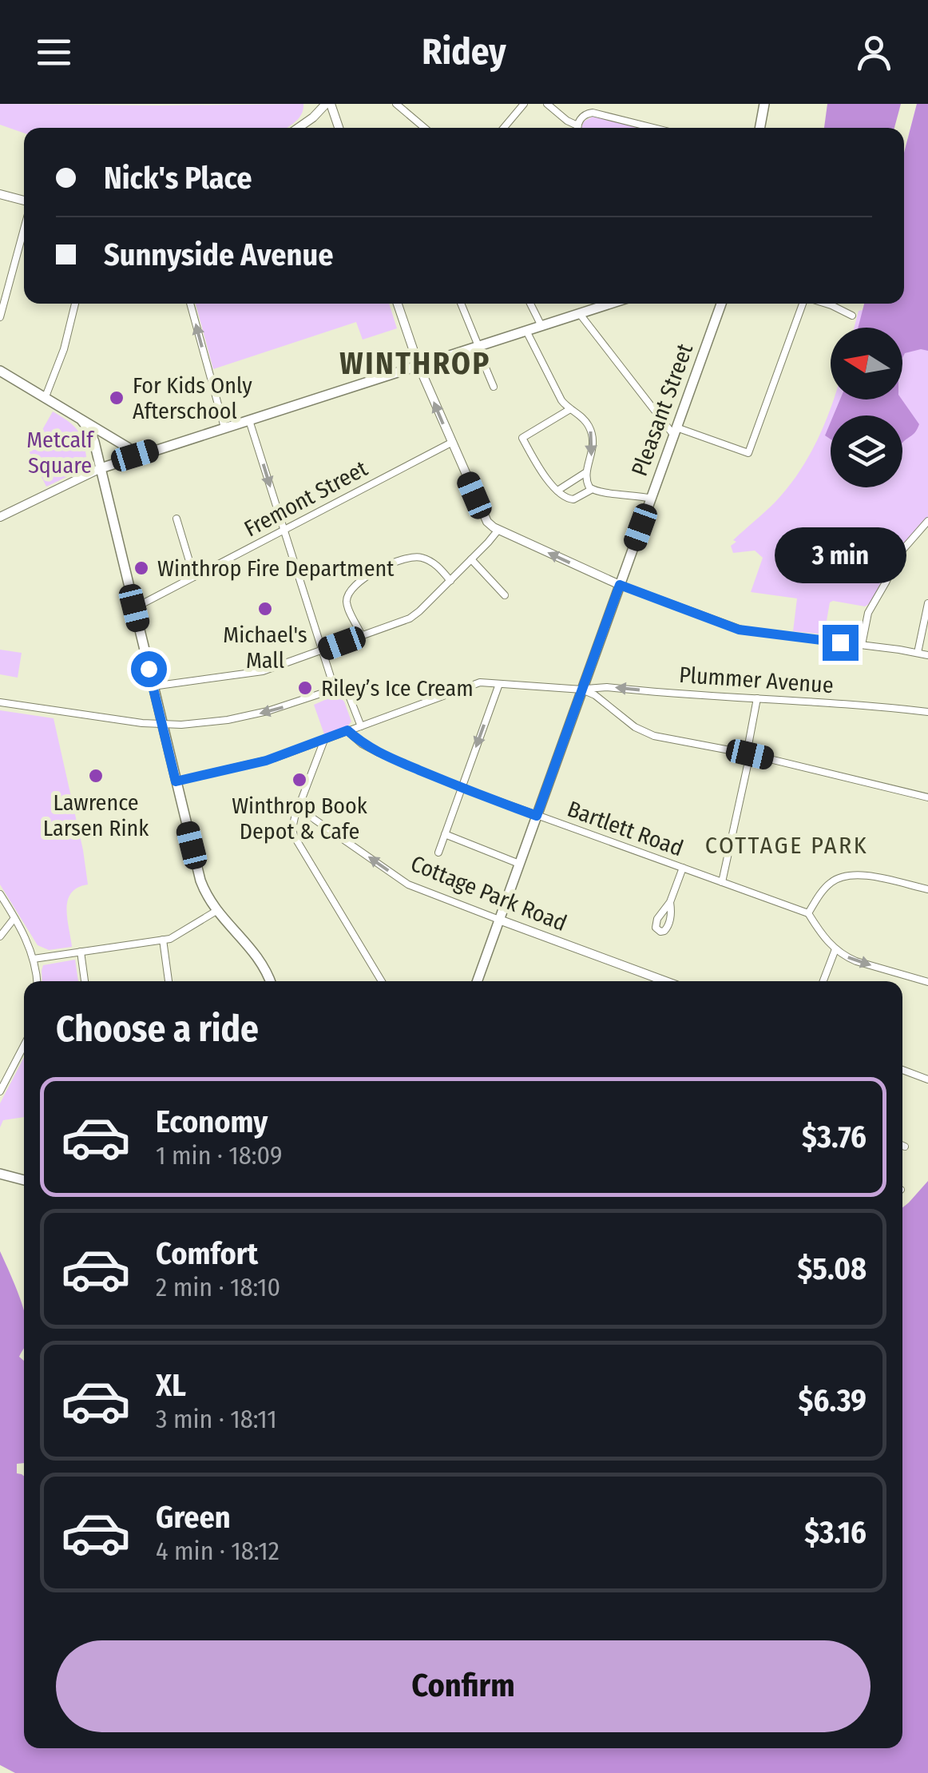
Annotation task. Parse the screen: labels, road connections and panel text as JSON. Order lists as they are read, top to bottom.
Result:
{
  "streets": {
    "main road": ["Pleasant Street"],
    "street": [
      "Fremont Street",
      "Plummer Avenue",
      "Bartlett Road",
      "Cottage Park Road"
    ]
  },
  "crossings": [
    ["Pleasant Street", "Plummer Avenue"],
    ["Pleasant Street", "Bartlett Road"],
    ["Pleasant Street", "Cottage Park Road"],
    ["Plummer Avenue", "Bartlett Road"]
  ],
  "one_way": ["Cottage Park Road"],
  "districts": ["WINTHROP", "COTTAGE PARK"],
  "parks": ["Metcalf Square"],
  "places": [
    "For Kids Only Afterschool",
    "Winthrop Fire Department",
    "Michael's Mall",
    "Riley’s Ice Cream",
    "Lawrence Larsen Rink",
    "Winthrop Book Depot & Cafe"
  ],
  "north": "left",
  "page": {
    "header": "Ridey",
    "banner": ["Nick's Place", "Sunnyside Avenue"],
    "bubble": "3 min",
    "heading": "Choose a ride",
    "list": [
      {
        "name": "Economy",
        "note": "1 min · 18:09",
        "value": "$3.76"
      },
      {
        "name": "Comfort",
        "note": "2 min · 18:10",
        "value": "$5.08"
      },
      {
        "name": "XL",
        "note": "3 min · 18:11",
        "value": "$6.39"
      },
      {
        "name": "Green",
        "note": "4 min · 18:12",
        "value": "$3.16"
      }
    ],
    "buttons": "Confirm"
  }
}
